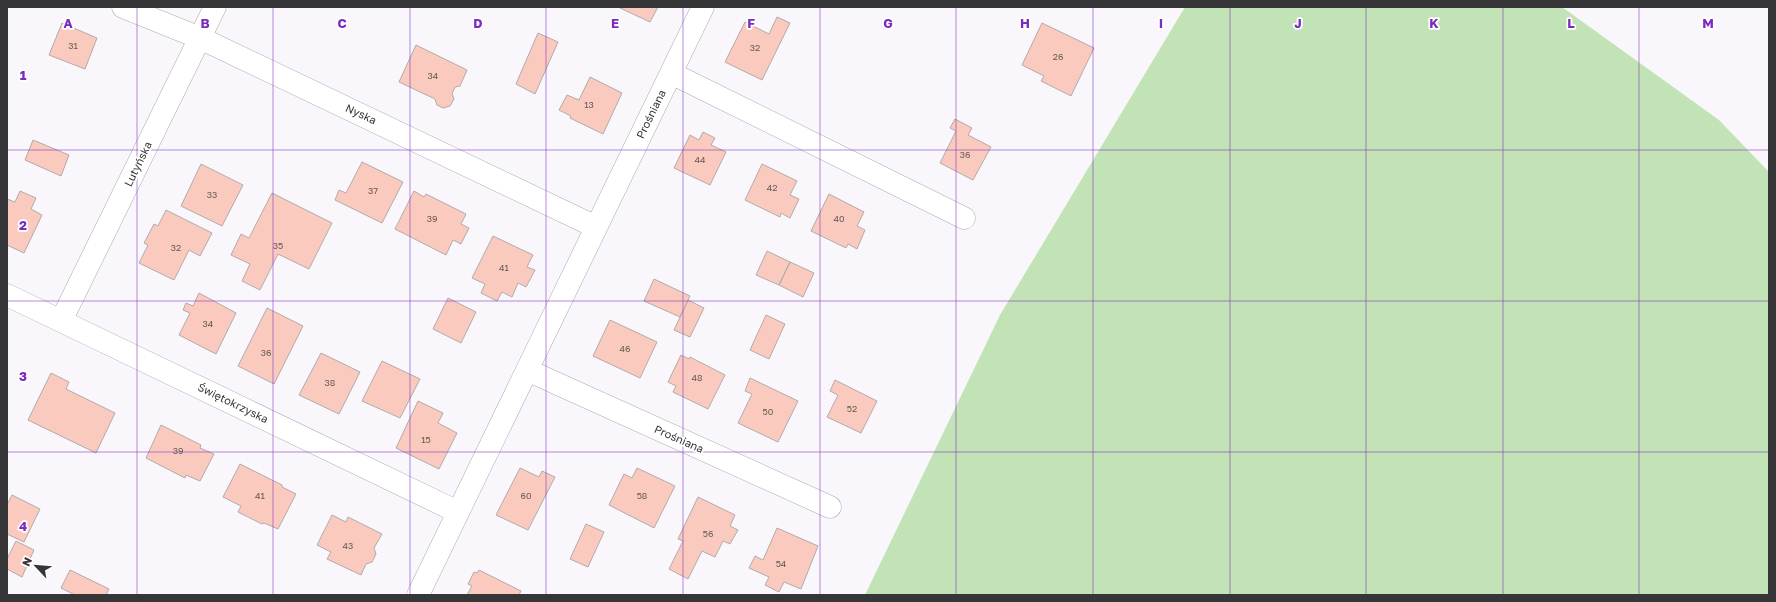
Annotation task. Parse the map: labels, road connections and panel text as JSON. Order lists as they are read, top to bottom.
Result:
{
  "streets": {
    "street": [
      "Nyska",
      "Prośniana",
      "Lutyńska",
      "Świętokrzyska"
    ]
  },
  "crossings": [
    ["Nyska", "Prośniana"],
    ["Nyska", "Lutyńska"],
    ["Prośniana", "Świętokrzyska"],
    ["Lutyńska", "Świętokrzyska"]
  ],
  "house_numbers": [
    "31",
    "32",
    "26",
    "34",
    "13",
    "36",
    "44",
    "42",
    "37",
    "33",
    "39",
    "40",
    "35",
    "32",
    "41",
    "34",
    "46",
    "36",
    "48",
    "38",
    "52",
    "50",
    "15",
    "39",
    "41",
    "60",
    "58",
    "56",
    "43",
    "54"
  ],
  "north": "top left",
  "grid": {
    "columns": [
      "A",
      "B",
      "C",
      "D",
      "E",
      "F",
      "G",
      "H",
      "I",
      "J",
      "K",
      "L",
      "M"
    ],
    "rows": [
      "1",
      "2",
      "3",
      "4"
    ]
  }
}
